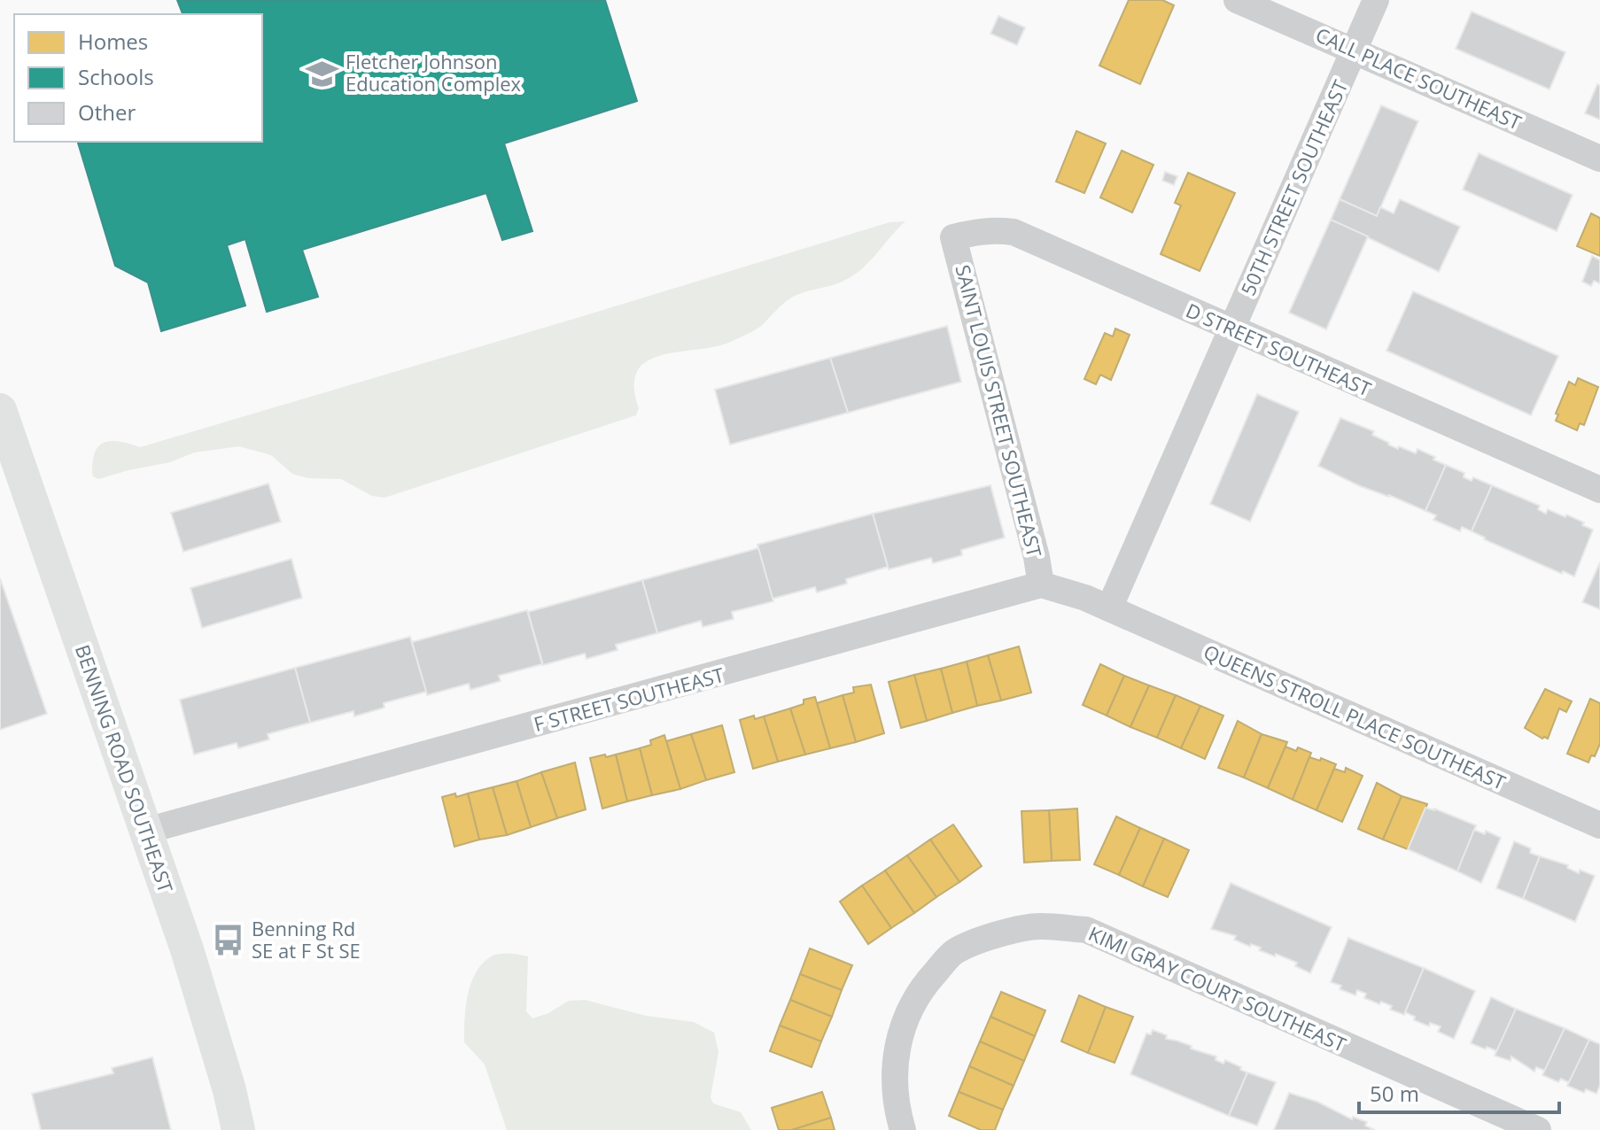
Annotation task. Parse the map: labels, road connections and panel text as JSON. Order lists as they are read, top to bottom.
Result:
{
  "streets": {
    "main road": ["BENNING ROAD SOUTHEAST"],
    "street": [
      "CALL PLACE SOUTHEAST",
      "50TH STREET SOUTHEAST",
      "D STREET SOUTHEAST",
      "SAINT LOUIS STREET SOUTHEAST",
      "F STREET SOUTHEAST",
      "QUEENS STROLL PLACE SOUTHEAST",
      "KIMI GRAY COURT SOUTHEAST"
    ]
  },
  "crossings": [
    ["CALL PLACE SOUTHEAST", "50TH STREET SOUTHEAST"],
    ["50TH STREET SOUTHEAST", "D STREET SOUTHEAST"],
    ["50TH STREET SOUTHEAST", "QUEENS STROLL PLACE SOUTHEAST"],
    ["D STREET SOUTHEAST", "SAINT LOUIS STREET SOUTHEAST"],
    ["SAINT LOUIS STREET SOUTHEAST", "F STREET SOUTHEAST"],
    ["F STREET SOUTHEAST", "BENNING ROAD SOUTHEAST"]
  ],
  "places": {
    "school or university": ["Fletcher Johnson Education Complex"],
    "bus stop": ["Benning Rd SE at F St SE"]
  },
  "legend": ["Homes", "Schools", "Other"],
  "scale_bar": "50 m"
}
